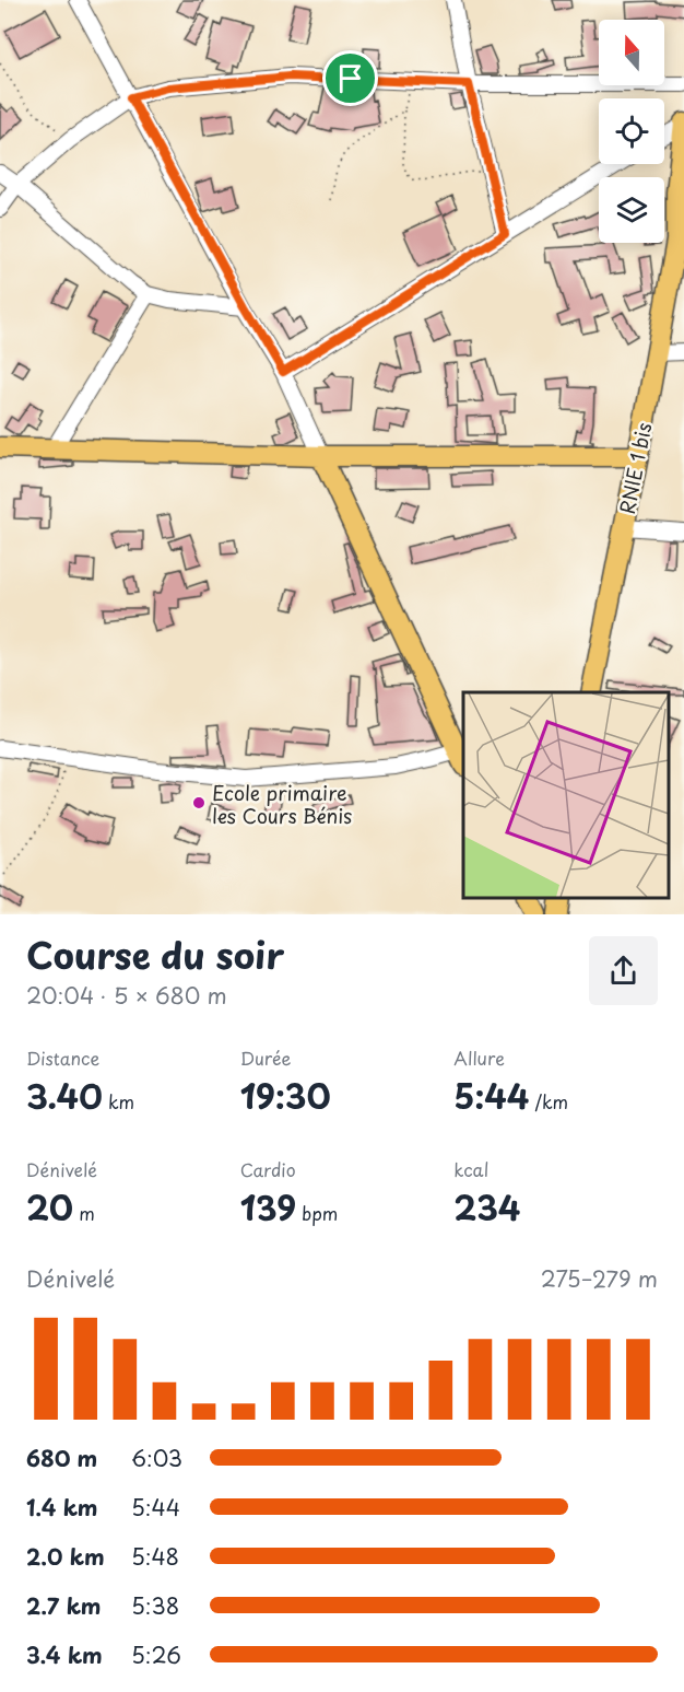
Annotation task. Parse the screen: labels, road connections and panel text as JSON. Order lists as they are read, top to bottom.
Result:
{
  "streets": {
    "main road": ["RNIE 1 bis"]
  },
  "places": ["Ecole primaire les Cours Bénis"],
  "north": "top",
  "page": {
    "heading": ["Course du soir", "20:04 · 5 × 680 m"],
    "stats": [
      ["Distance", "3.40 km"],
      ["Durée", "19:30"],
      ["Allure", "5:44 /km"],
      ["Dénivelé", "20 m"],
      ["Cardio", "139 bpm"],
      ["kcal", "234"]
    ],
    "chart": ["Dénivelé", "275–279 m"],
    "list": [
      {
        "name": "680 m",
        "note": "6:03"
      },
      {
        "name": "1.4 km",
        "note": "5:44"
      },
      {
        "name": "2.0 km",
        "note": "5:48"
      },
      {
        "name": "2.7 km",
        "note": "5:38"
      },
      {
        "name": "3.4 km",
        "note": "5:26"
      }
    ]
  }
}
